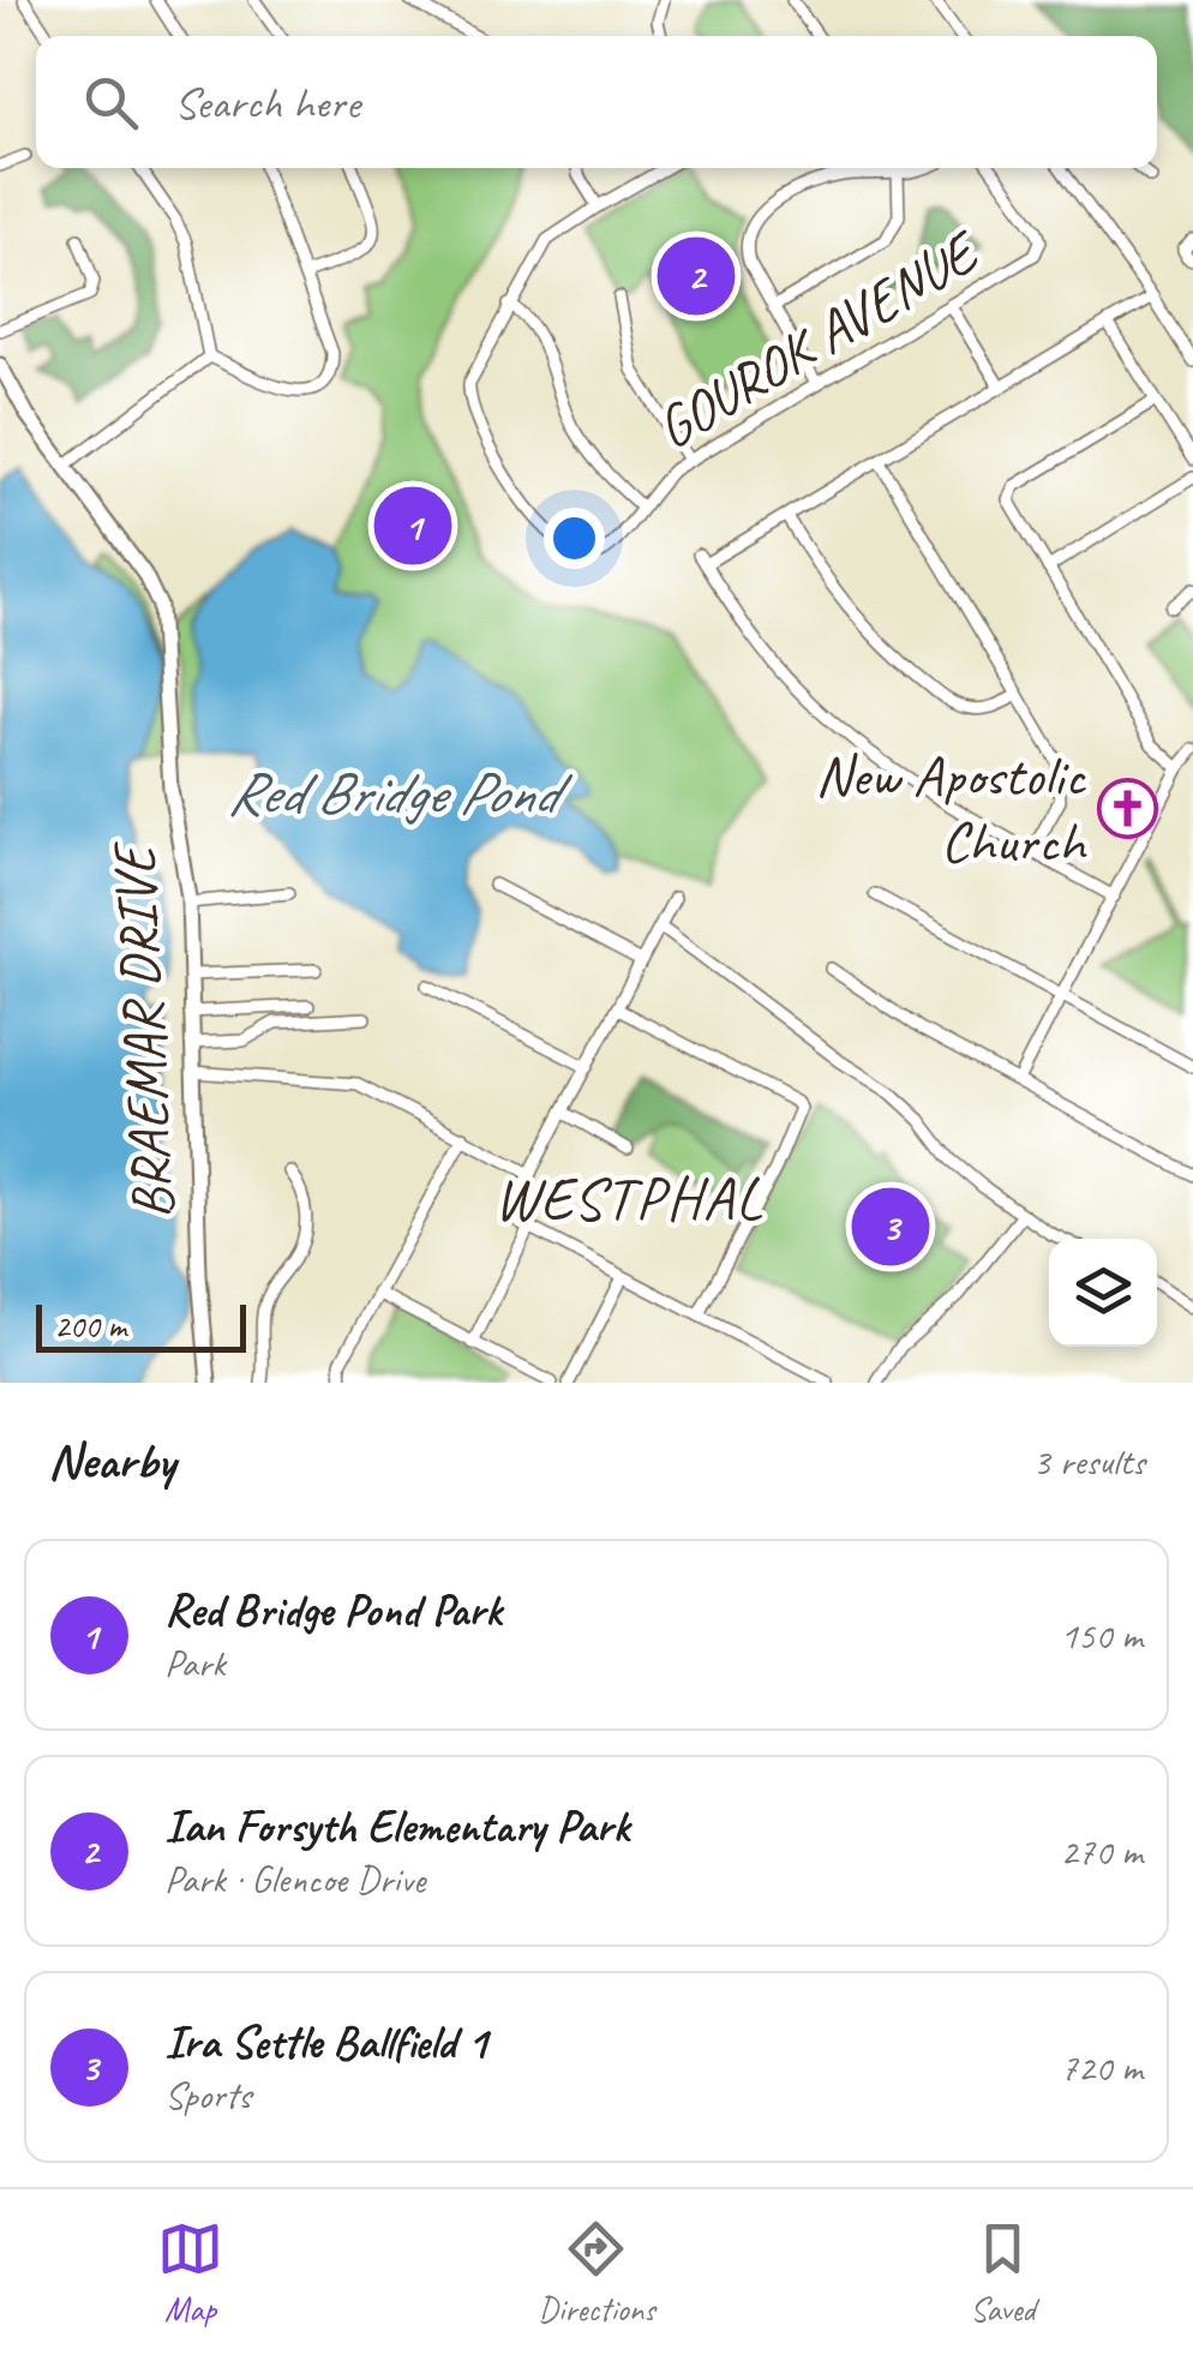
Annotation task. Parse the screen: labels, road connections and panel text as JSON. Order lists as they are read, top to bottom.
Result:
{
  "streets": {
    "main road": ["BRAEMAR DRIVE"],
    "street": ["GOUROK AVENUE"]
  },
  "districts": ["WESTPHAL"],
  "water": ["Red Bridge Pond"],
  "places": {
    "church": ["New Apostolic Church"]
  },
  "scale_bar": "200 m",
  "page": {
    "search": "Search here",
    "pins": ["2", "1", "3"],
    "scale": "200 m",
    "heading": ["Nearby", "3 results"],
    "list": [
      {
        "mark": "1",
        "name": "Red Bridge Pond Park",
        "note": "Park",
        "value": "150 m"
      },
      {
        "mark": "2",
        "name": "Ian Forsyth Elementary Park",
        "note": "Park · Glencoe Drive",
        "value": "270 m"
      },
      {
        "mark": "3",
        "name": "Ira Settle Ballfield 1",
        "note": "Sports",
        "value": "720 m"
      }
    ],
    "nav": ["Map", "Directions", "Saved"]
  }
}
